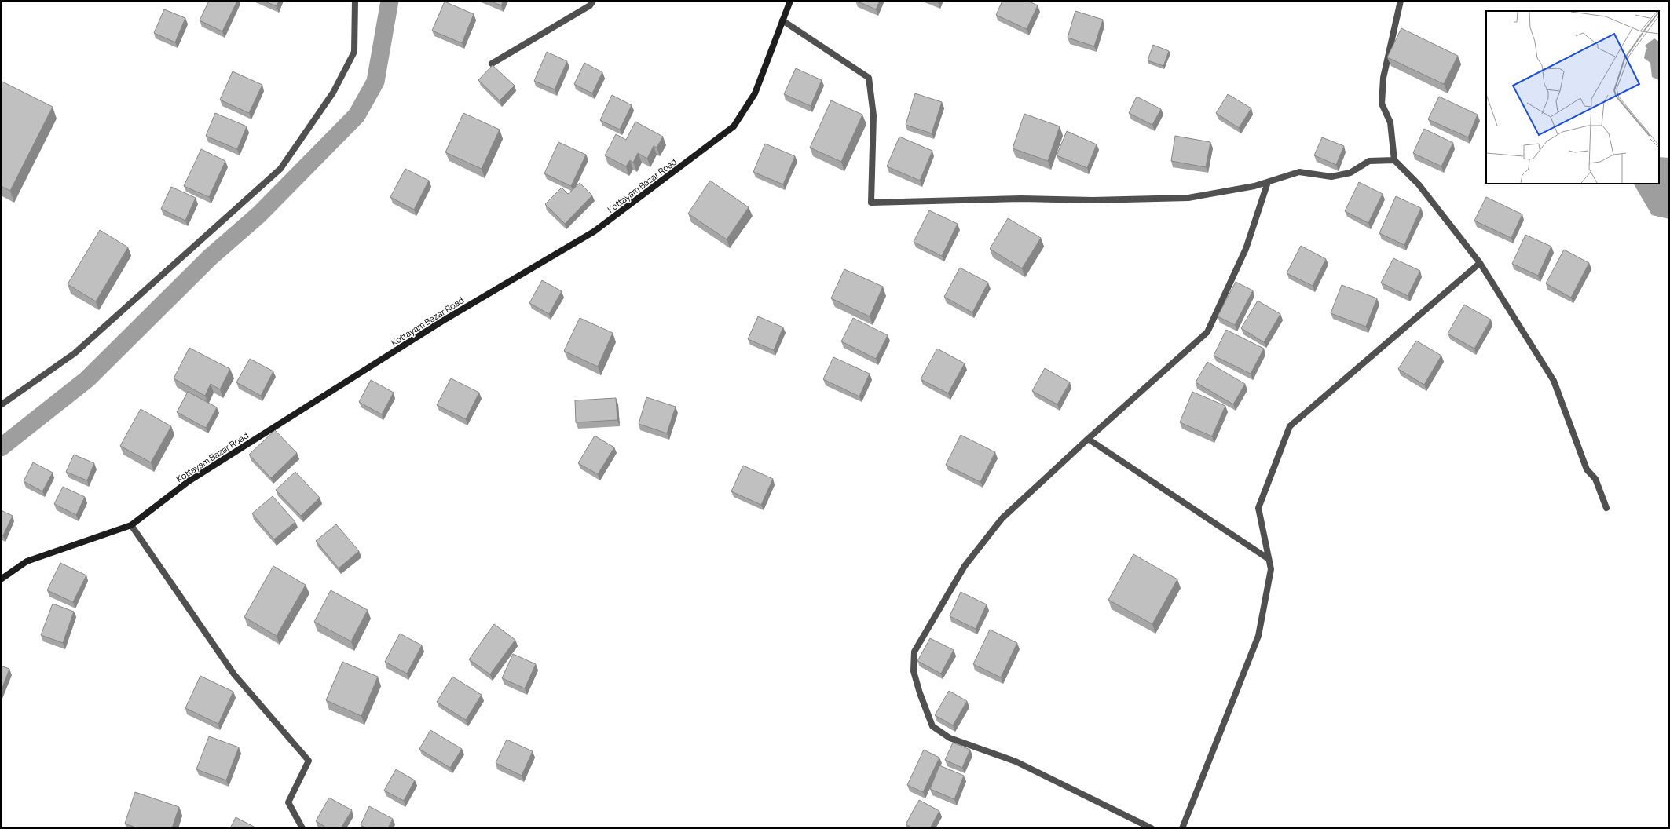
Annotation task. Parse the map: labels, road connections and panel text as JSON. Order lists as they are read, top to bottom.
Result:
{
  "streets": {
    "main road": ["Kottayam Bazar Road"]
  }
}
